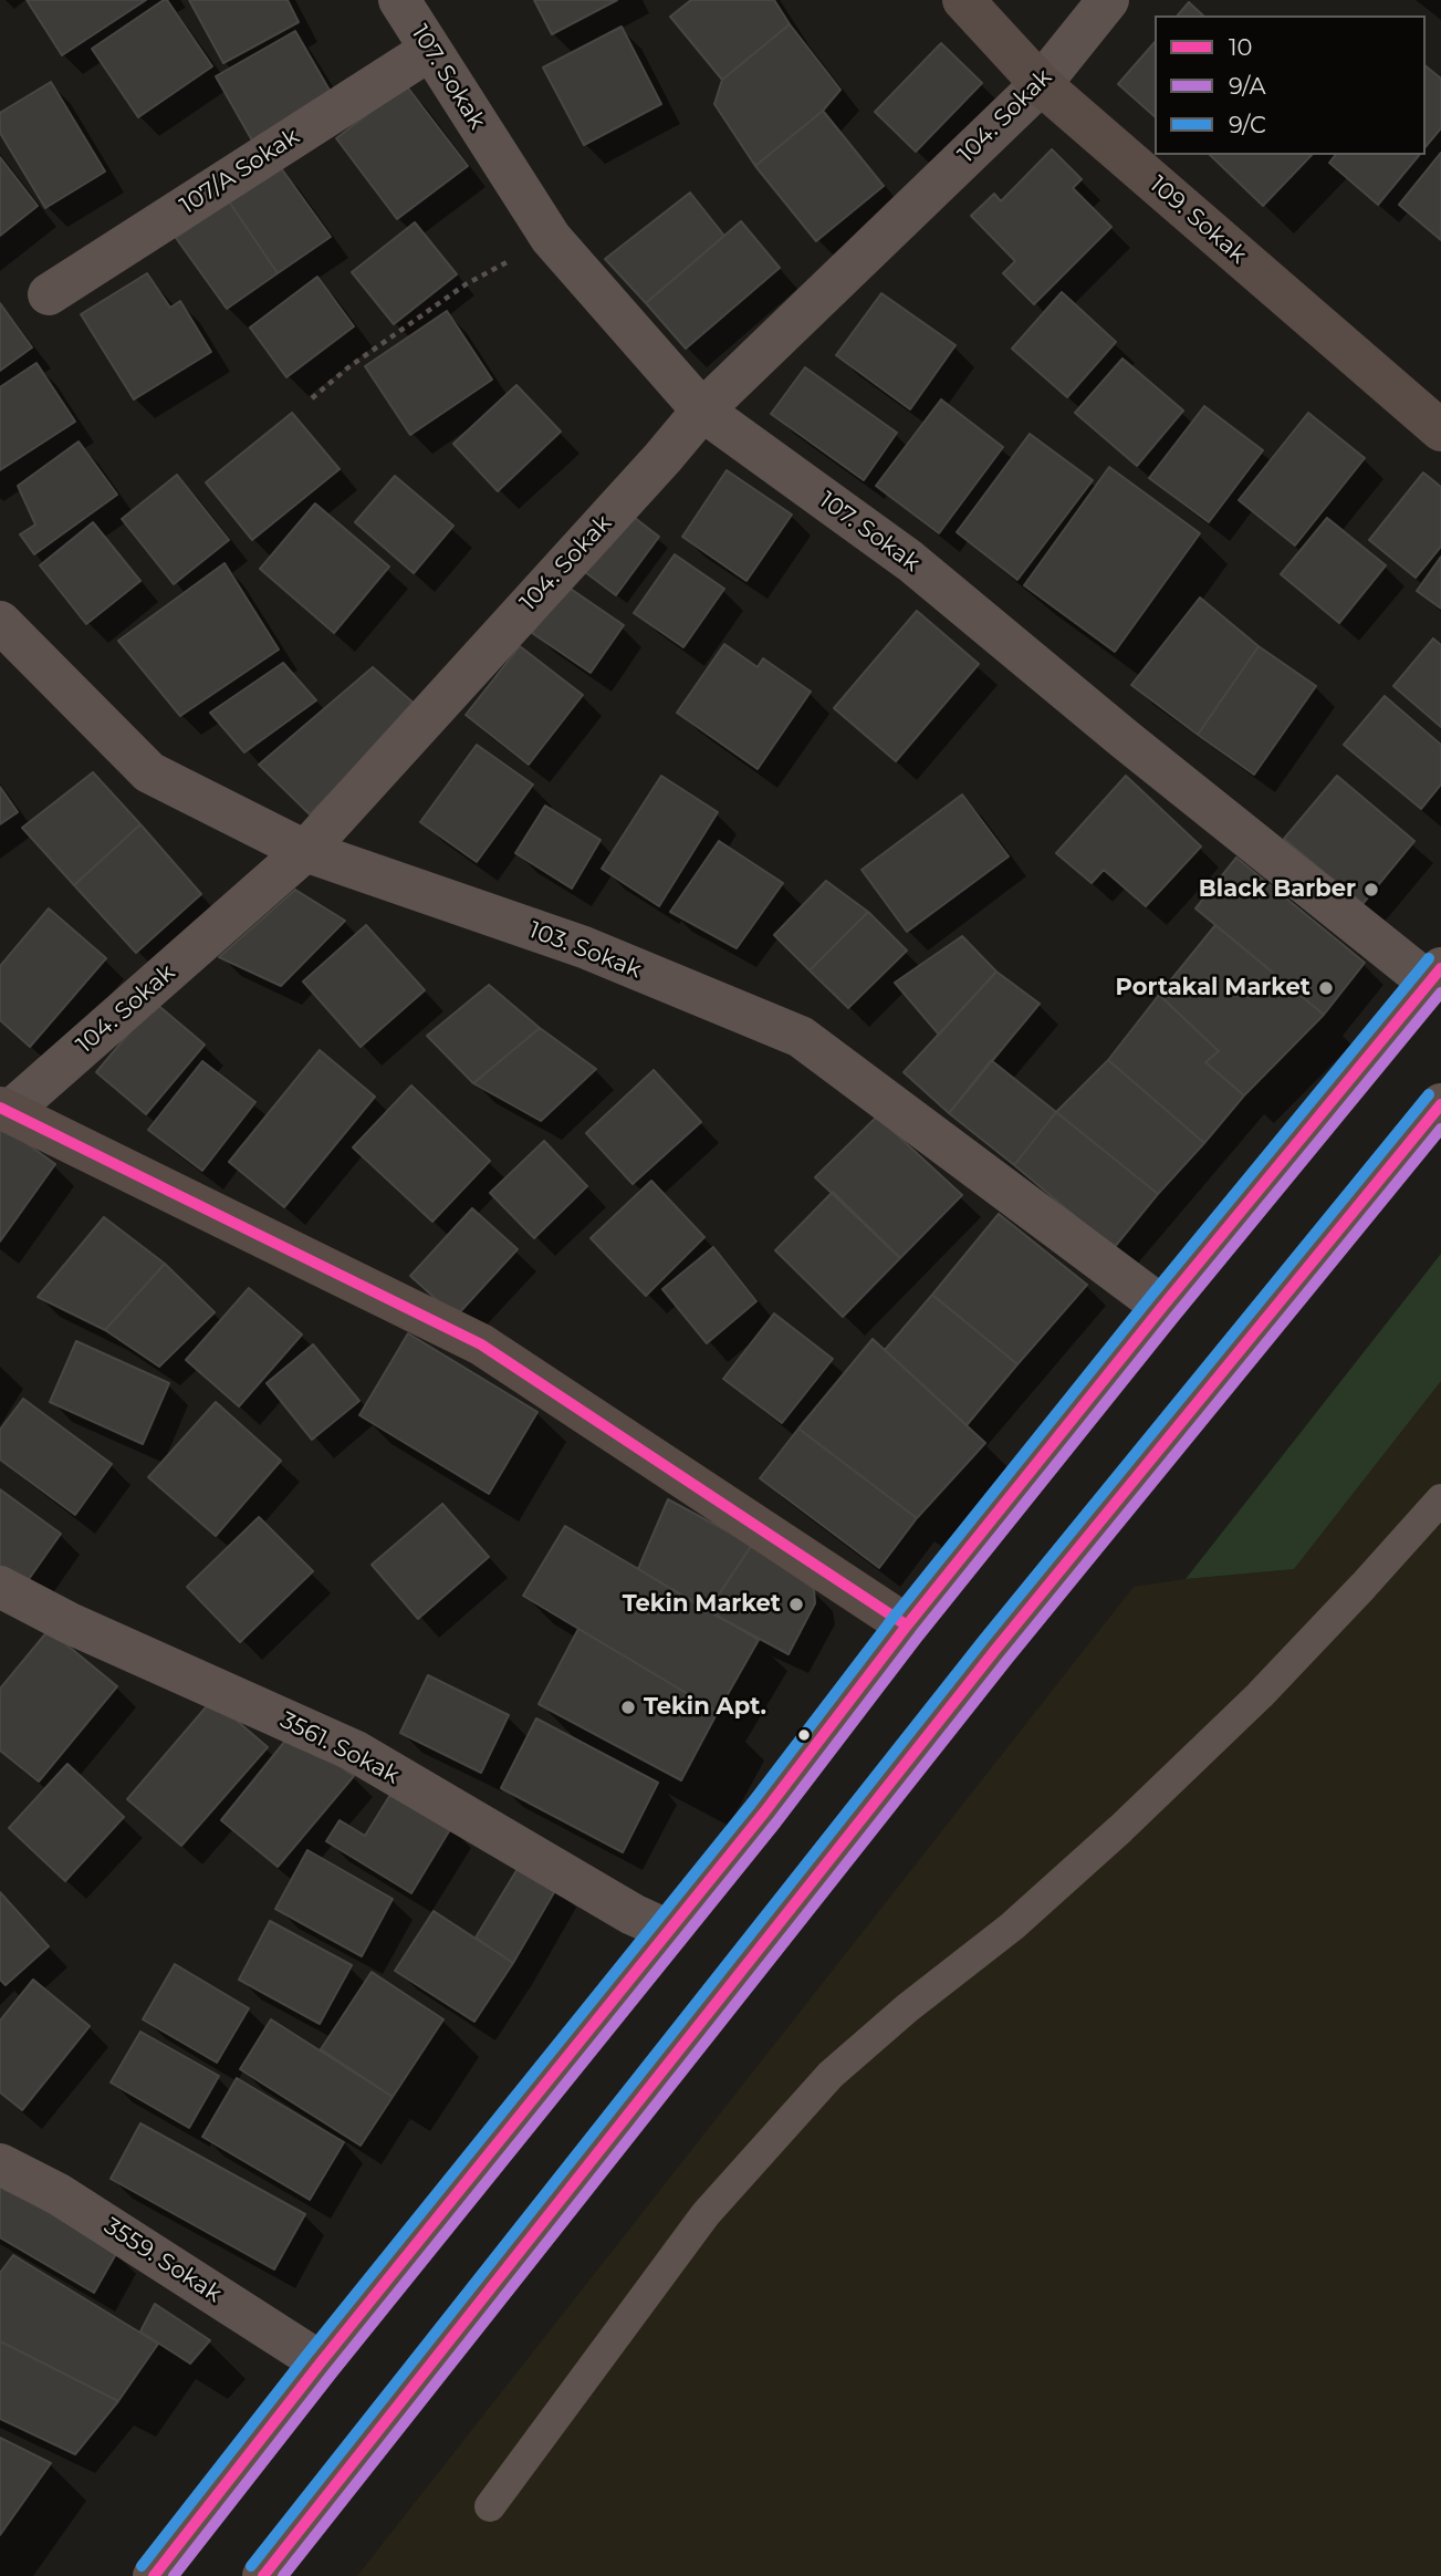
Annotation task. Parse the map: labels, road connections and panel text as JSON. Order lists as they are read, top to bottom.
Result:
{
  "streets": {
    "street": [
      "107. Sokak",
      "104. Sokak",
      "107/A Sokak",
      "109. Sokak",
      "103. Sokak",
      "3561. Sokak",
      "3559. Sokak"
    ]
  },
  "crossings": [
    ["107. Sokak", "104. Sokak"],
    ["107. Sokak", "107/A Sokak"],
    ["104. Sokak", "109. Sokak"],
    ["104. Sokak", "103. Sokak"]
  ],
  "places": [
    "Black Barber",
    "Portakal Market",
    "Tekin Market",
    "Tekin Apt."
  ],
  "lines": ["transit line 9/C", "transit line 10", "transit line 9/A"],
  "legend": ["10", "9/A", "9/C"]
}
